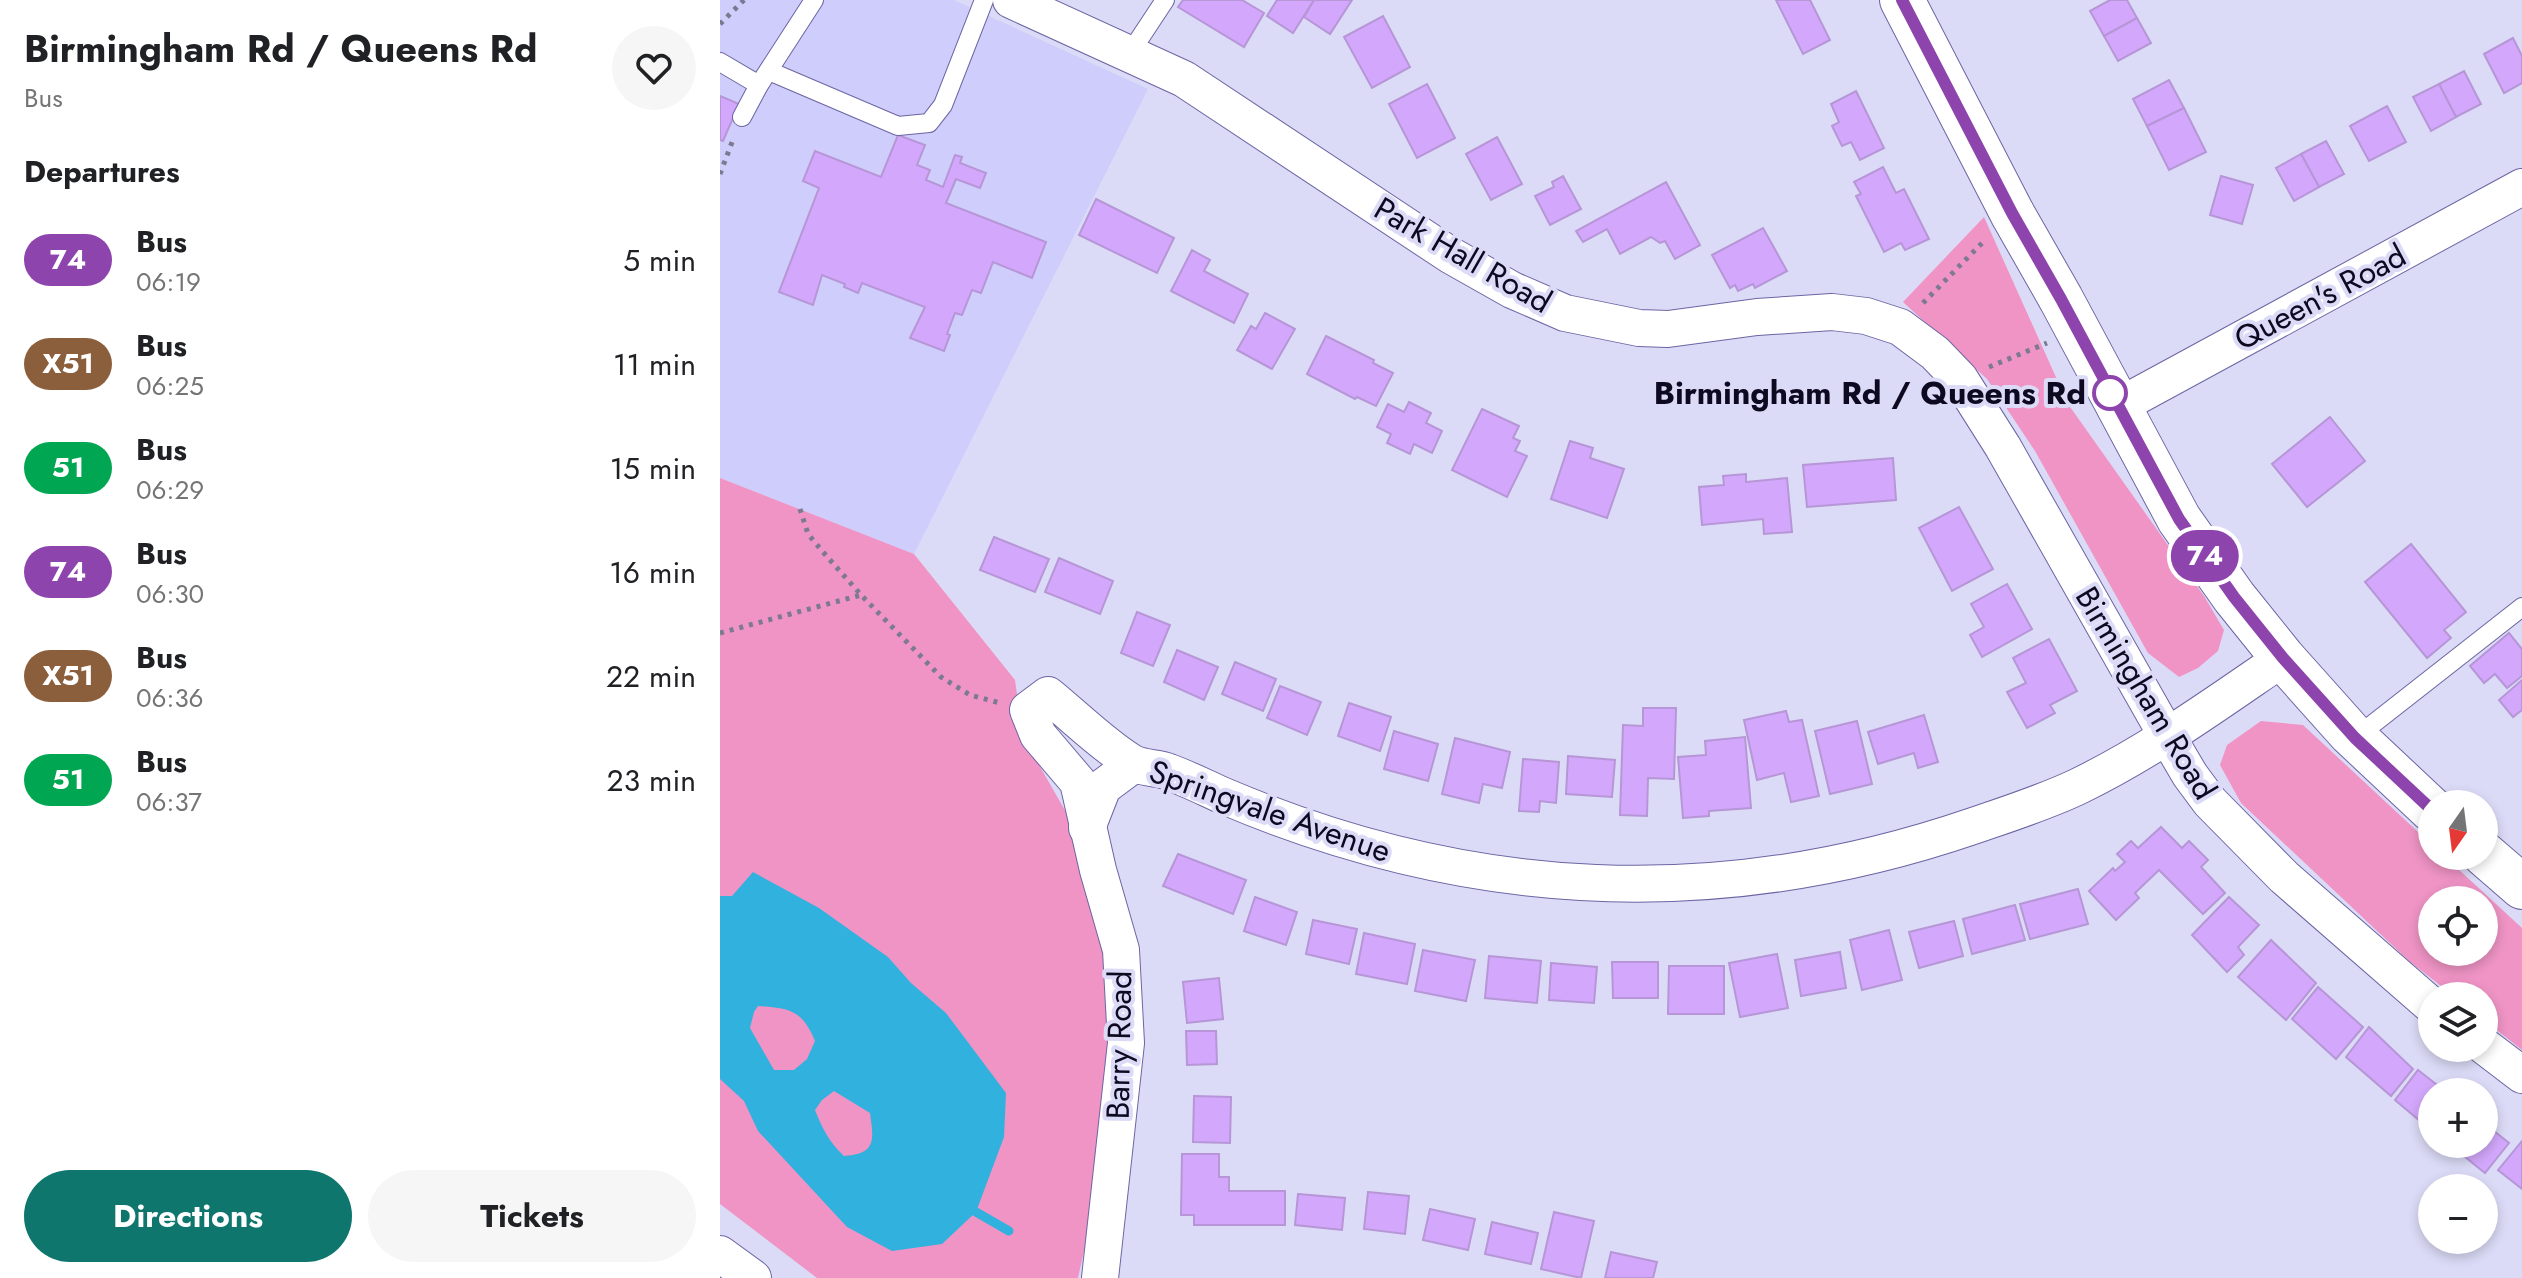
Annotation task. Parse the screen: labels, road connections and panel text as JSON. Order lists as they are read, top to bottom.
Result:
{
  "streets": {
    "street": [
      "Park Hall Road",
      "Queen's Road",
      "Birmingham Road",
      "Springvale Avenue",
      "Barry Road"
    ]
  },
  "crossings": [
    ["Park Hall Road", "Birmingham Road"],
    ["Birmingham Road", "Springvale Avenue"],
    ["Springvale Avenue", "Barry Road"]
  ],
  "places": ["Birmingham Rd / Queens Rd"],
  "lines": ["bus line 74"],
  "north": "bottom",
  "page": {
    "heading": [
      ["Birmingham Rd / Queens Rd", "Bus"],
      "Departures"
    ],
    "on_map": "74",
    "list": [
      {
        "mark": "74",
        "name": "Bus",
        "note": "06:19",
        "value": "5 min"
      },
      {
        "mark": "X51",
        "name": "Bus",
        "note": "06:25",
        "value": "11 min"
      },
      {
        "mark": "51",
        "name": "Bus",
        "note": "06:29",
        "value": "15 min"
      },
      {
        "mark": "74",
        "name": "Bus",
        "note": "06:30",
        "value": "16 min"
      },
      {
        "mark": "X51",
        "name": "Bus",
        "note": "06:36",
        "value": "22 min"
      },
      {
        "mark": "51",
        "name": "Bus",
        "note": "06:37",
        "value": "23 min"
      }
    ],
    "map_buttons": ["+", "−"],
    "buttons": ["Directions", "Tickets"]
  }
}
